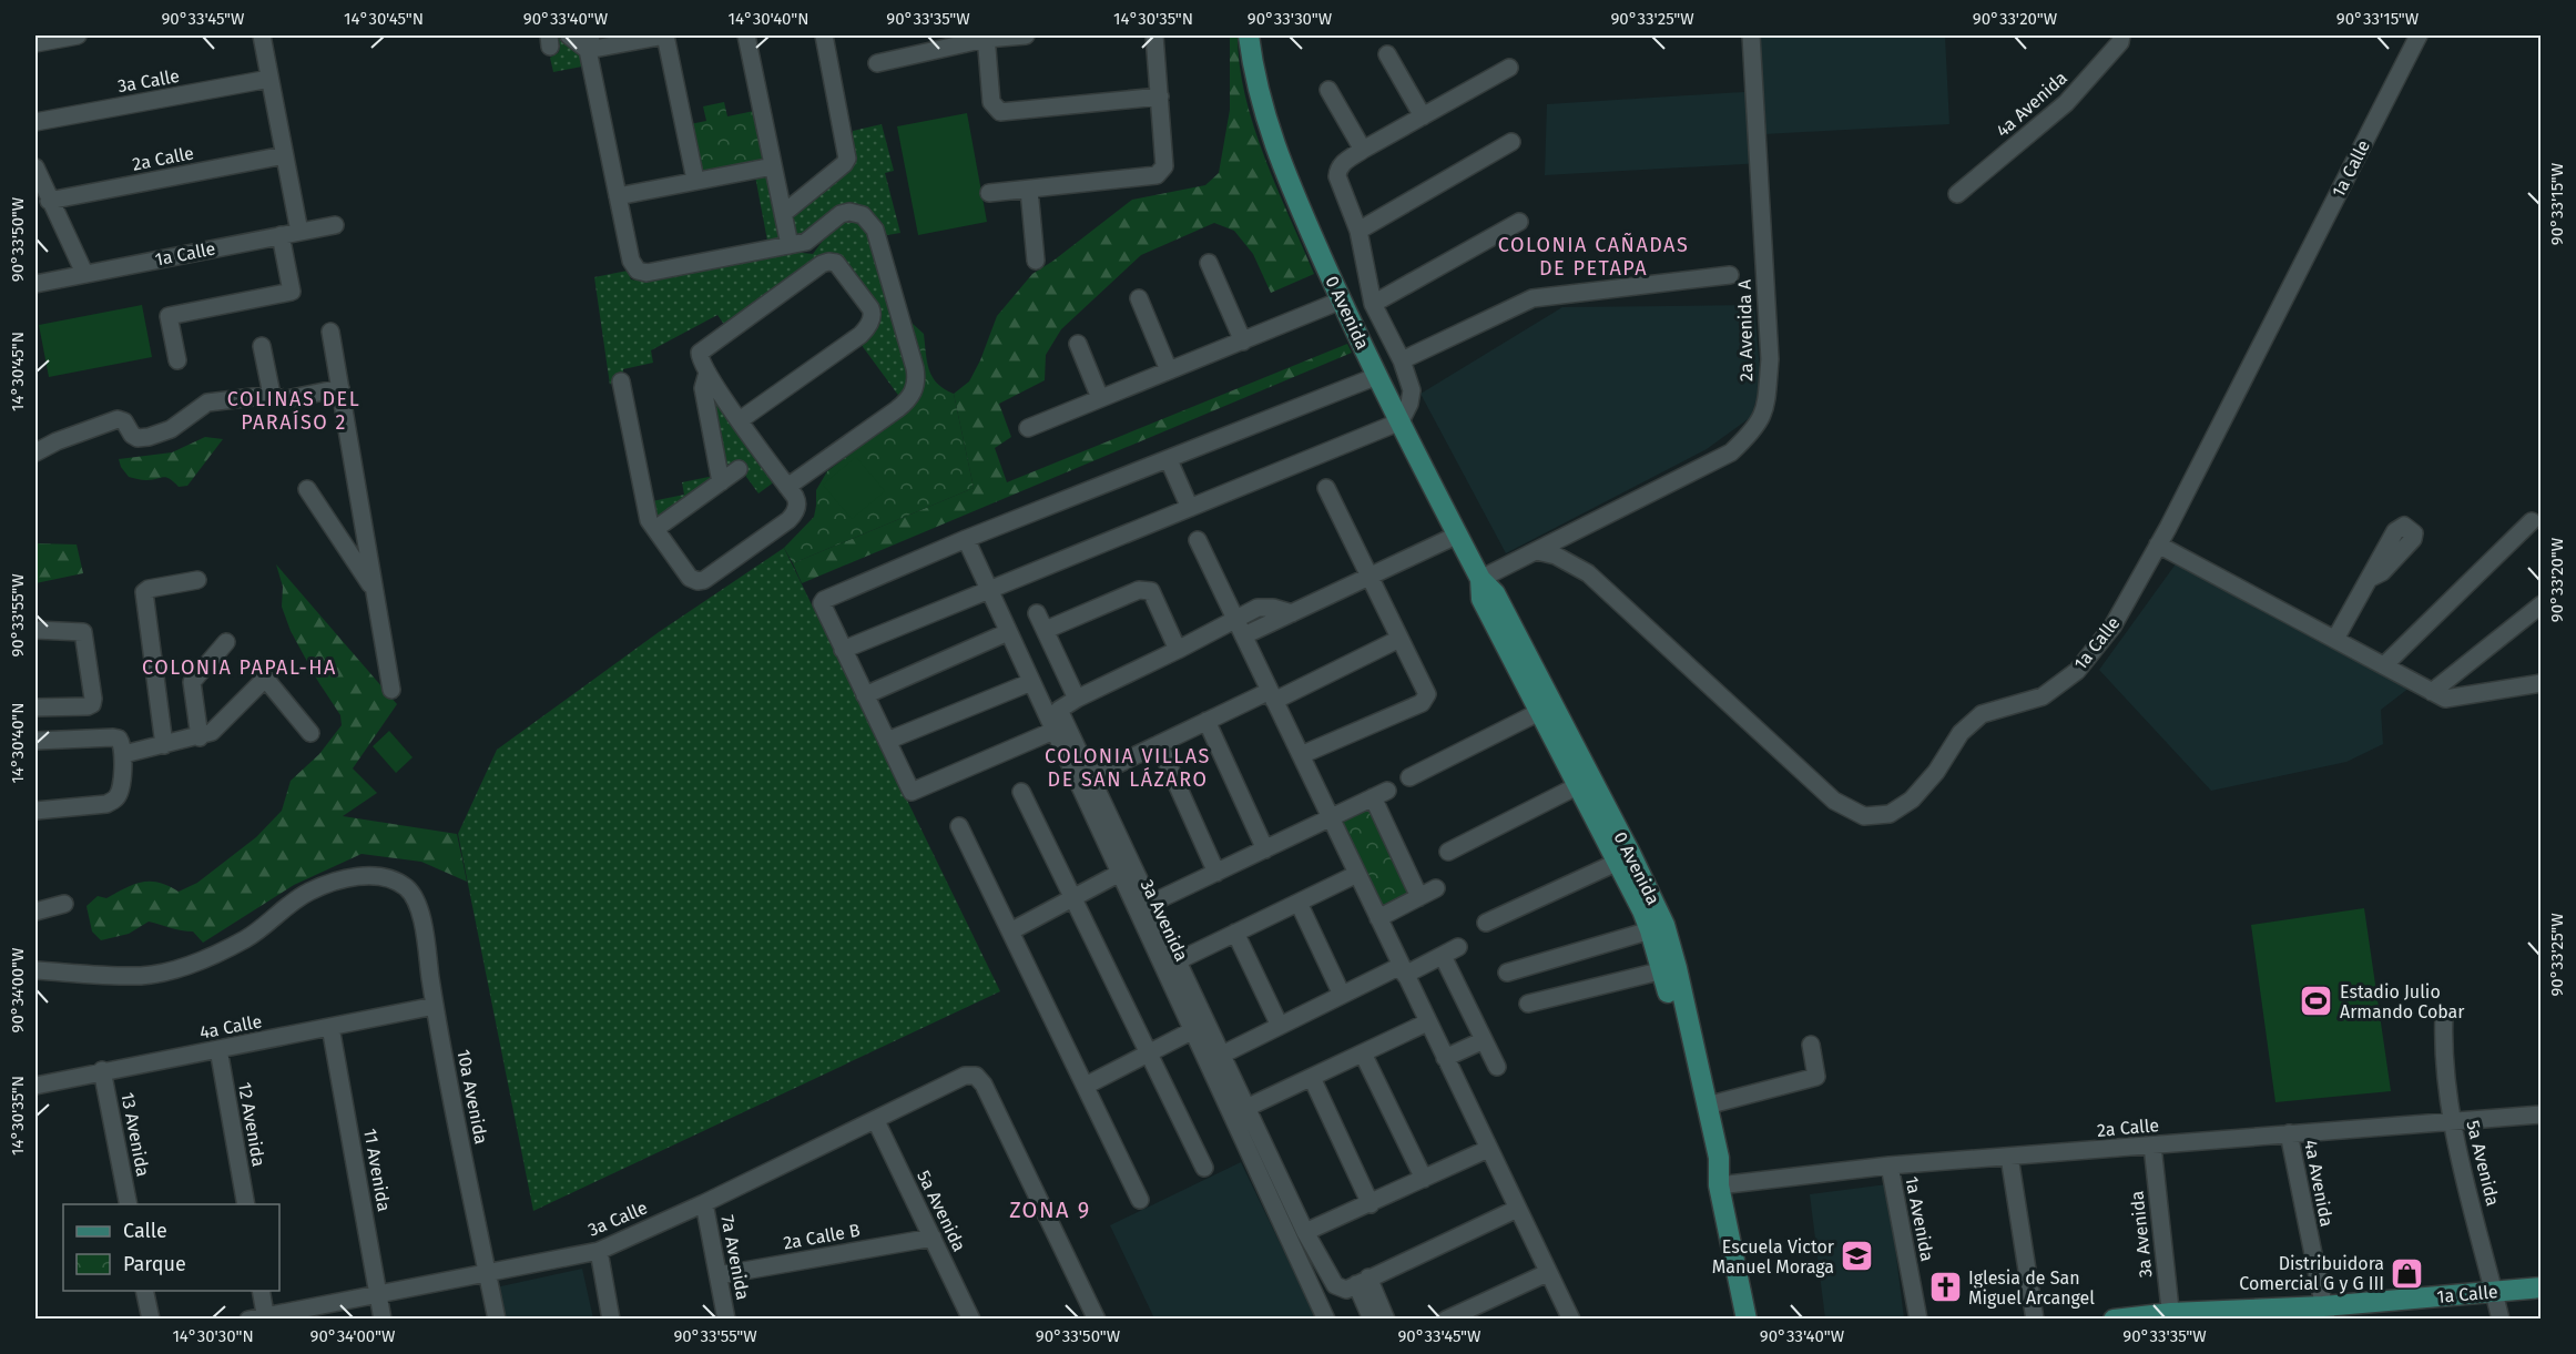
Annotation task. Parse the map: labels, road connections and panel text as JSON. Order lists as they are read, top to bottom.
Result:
{
  "streets": {
    "main road": ["1a Calle", "0 Avenida"],
    "street": [
      "3a Calle",
      "4a Avenida",
      "2a Calle",
      "2a Avenida A",
      "3a Avenida",
      "4a Calle",
      "10a Avenida",
      "12 Avenida",
      "13 Avenida",
      "5a Avenida",
      "11 Avenida",
      "1a Avenida",
      "2a Calle B",
      "7a Avenida"
    ]
  },
  "crossings": [
    ["3a Calle", "10a Avenida"],
    ["3a Calle", "5a Avenida"],
    ["3a Calle", "11 Avenida"],
    ["3a Calle", "7a Avenida"],
    ["4a Avenida", "2a Calle"],
    ["4a Avenida", "1a Calle"],
    ["2a Calle", "0 Avenida"],
    ["2a Calle", "3a Avenida"],
    ["2a Calle", "5a Avenida"],
    ["2a Calle", "1a Avenida"],
    ["1a Calle", "2a Avenida A"],
    ["1a Calle", "3a Avenida"],
    ["1a Calle", "5a Avenida"],
    ["0 Avenida", "2a Avenida A"],
    ["4a Calle", "10a Avenida"],
    ["4a Calle", "12 Avenida"],
    ["4a Calle", "13 Avenida"],
    ["4a Calle", "11 Avenida"],
    ["5a Avenida", "2a Calle B"],
    ["2a Calle B", "7a Avenida"]
  ],
  "districts": [
    "COLONIA CAÑADAS DE PETAPA",
    "COLINAS DEL PARAÍSO 2",
    "COLONIA PAPAL-HA",
    "COLONIA VILLAS DE SAN LÁZARO",
    "ZONA 9"
  ],
  "places": {
    "sports": ["Estadio Julio Armando Cobar"],
    "school or university": ["Escuela Victor Manuel Moraga"],
    "shop": ["Distribuidora Comercial G y G III"],
    "church": ["Iglesia de San Miguel Arcangel"]
  },
  "legend": ["Calle", "Parque"],
  "coordinates": [
    "90°33'45\"W",
    "14°30'45\"N",
    "90°33'40\"W",
    "14°30'40\"N",
    "90°33'35\"W",
    "14°30'35\"N",
    "90°33'30\"W",
    "90°33'25\"W",
    "90°33'20\"W",
    "90°33'15\"W",
    "90°33'50\"W",
    "90°33'55\"W",
    "90°34'00\"W",
    "14°30'30\"N"
  ]
}
